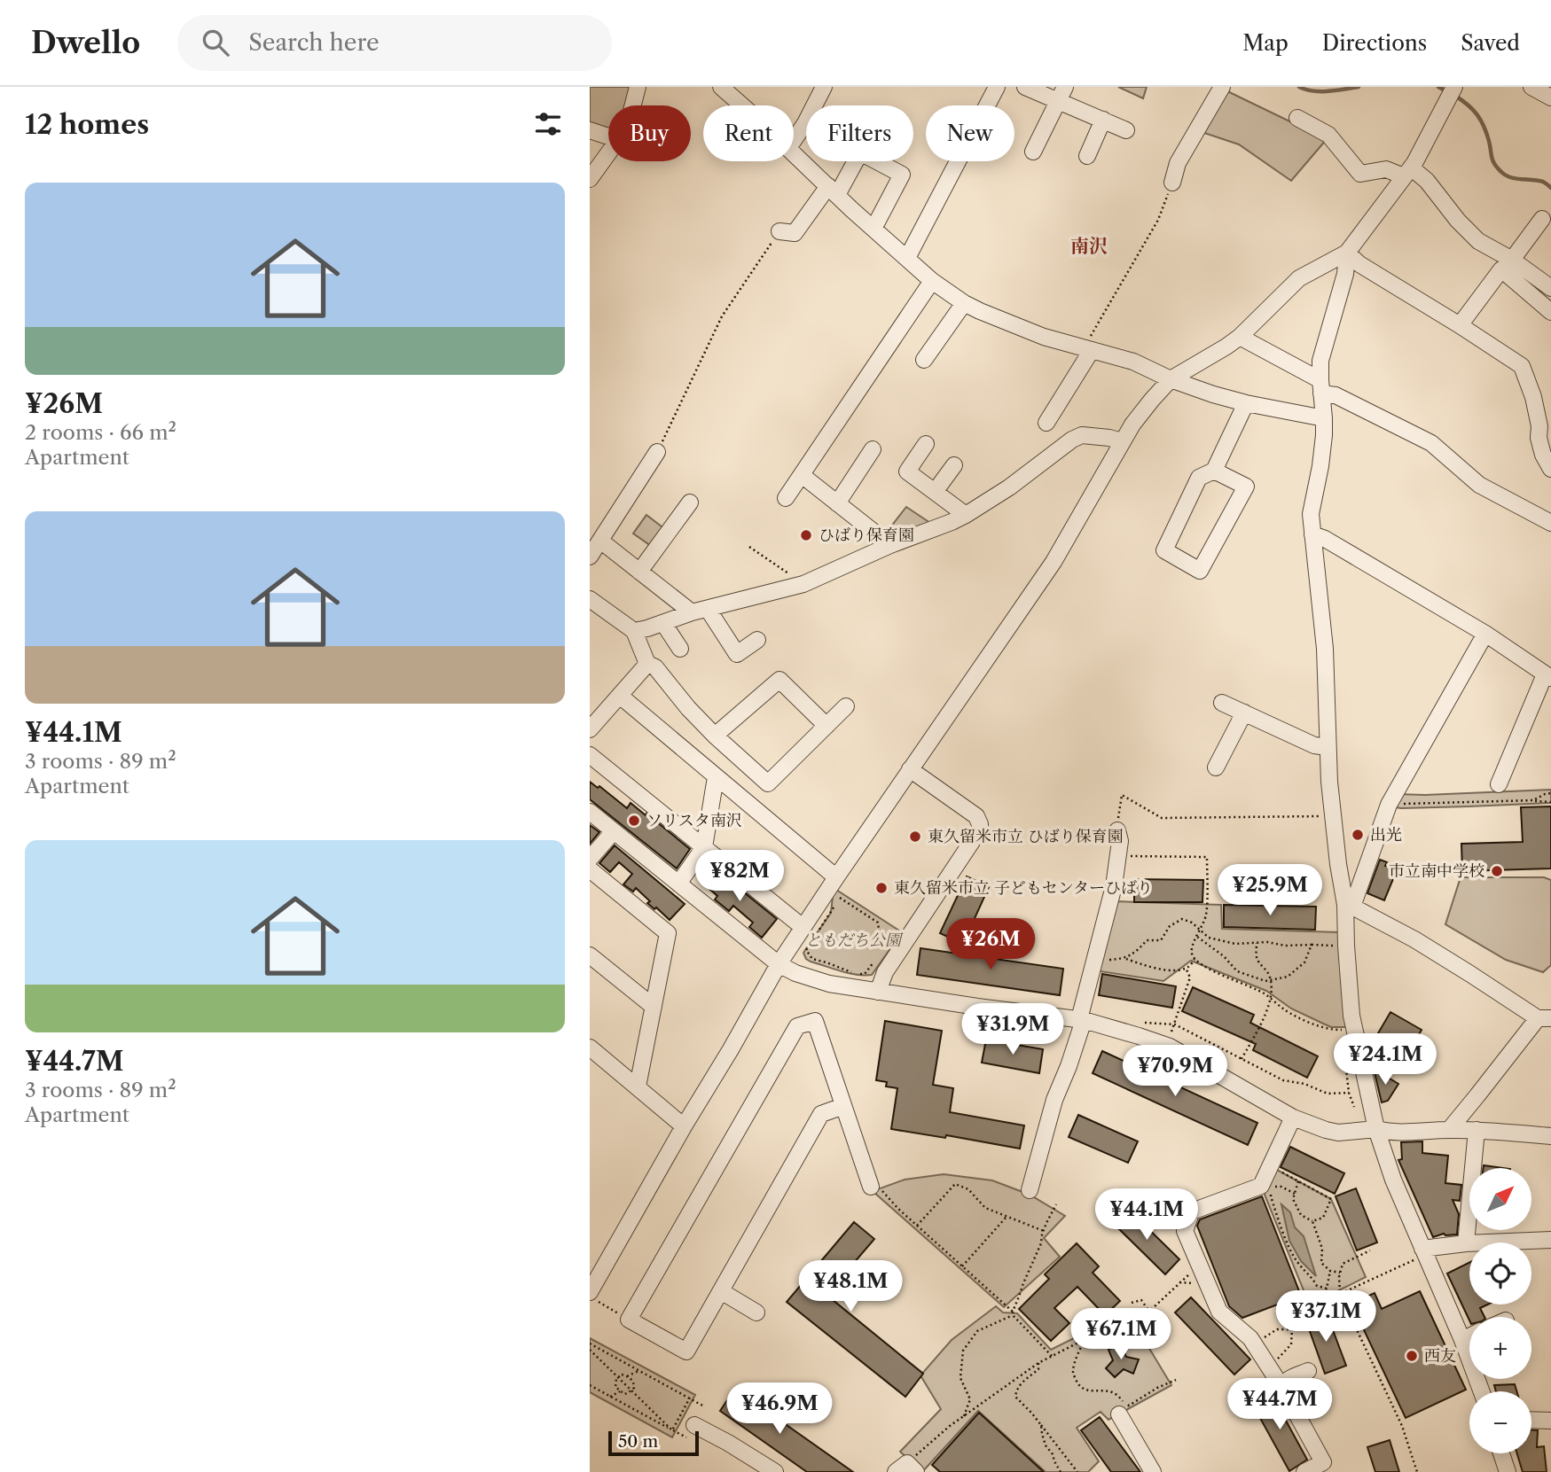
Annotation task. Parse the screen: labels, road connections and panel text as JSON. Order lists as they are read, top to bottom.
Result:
{
  "districts": ["南沢"],
  "parks": ["ともだち公園"],
  "places": [
    "ひばり保育園",
    "ソリスタ南沢",
    "出光",
    "東久留米市立 ひばり保育園",
    "市立南中学校",
    "東久留米市立 子どもセンターひばり",
    "西友"
  ],
  "scale_bar": "50 m",
  "north": "top right",
  "page": {
    "header": "Dwello",
    "search": "Search here",
    "nav": ["Map", "Directions", "Saved"],
    "heading": "12 homes",
    "chip": [
      "Buy",
      "Rent",
      "Filters",
      "New"
    ],
    "list": [
      {
        "name": "¥26M",
        "note": "2 rooms · 66 m² · Apartment"
      },
      {
        "name": "¥44.1M",
        "note": "3 rooms · 89 m² · Apartment"
      },
      {
        "name": "¥44.7M",
        "note": "3 rooms · 89 m² · Apartment"
      }
    ],
    "price": [
      "¥82M",
      "¥25.9M",
      "¥26M",
      "¥31.9M",
      "¥24.1M",
      "¥70.9M",
      "¥44.1M",
      "¥48.1M",
      "¥37.1M",
      "¥67.1M",
      "¥44.7M",
      "¥46.9M"
    ],
    "map_buttons": ["+", "−"],
    "scale": "50 m"
  }
}
